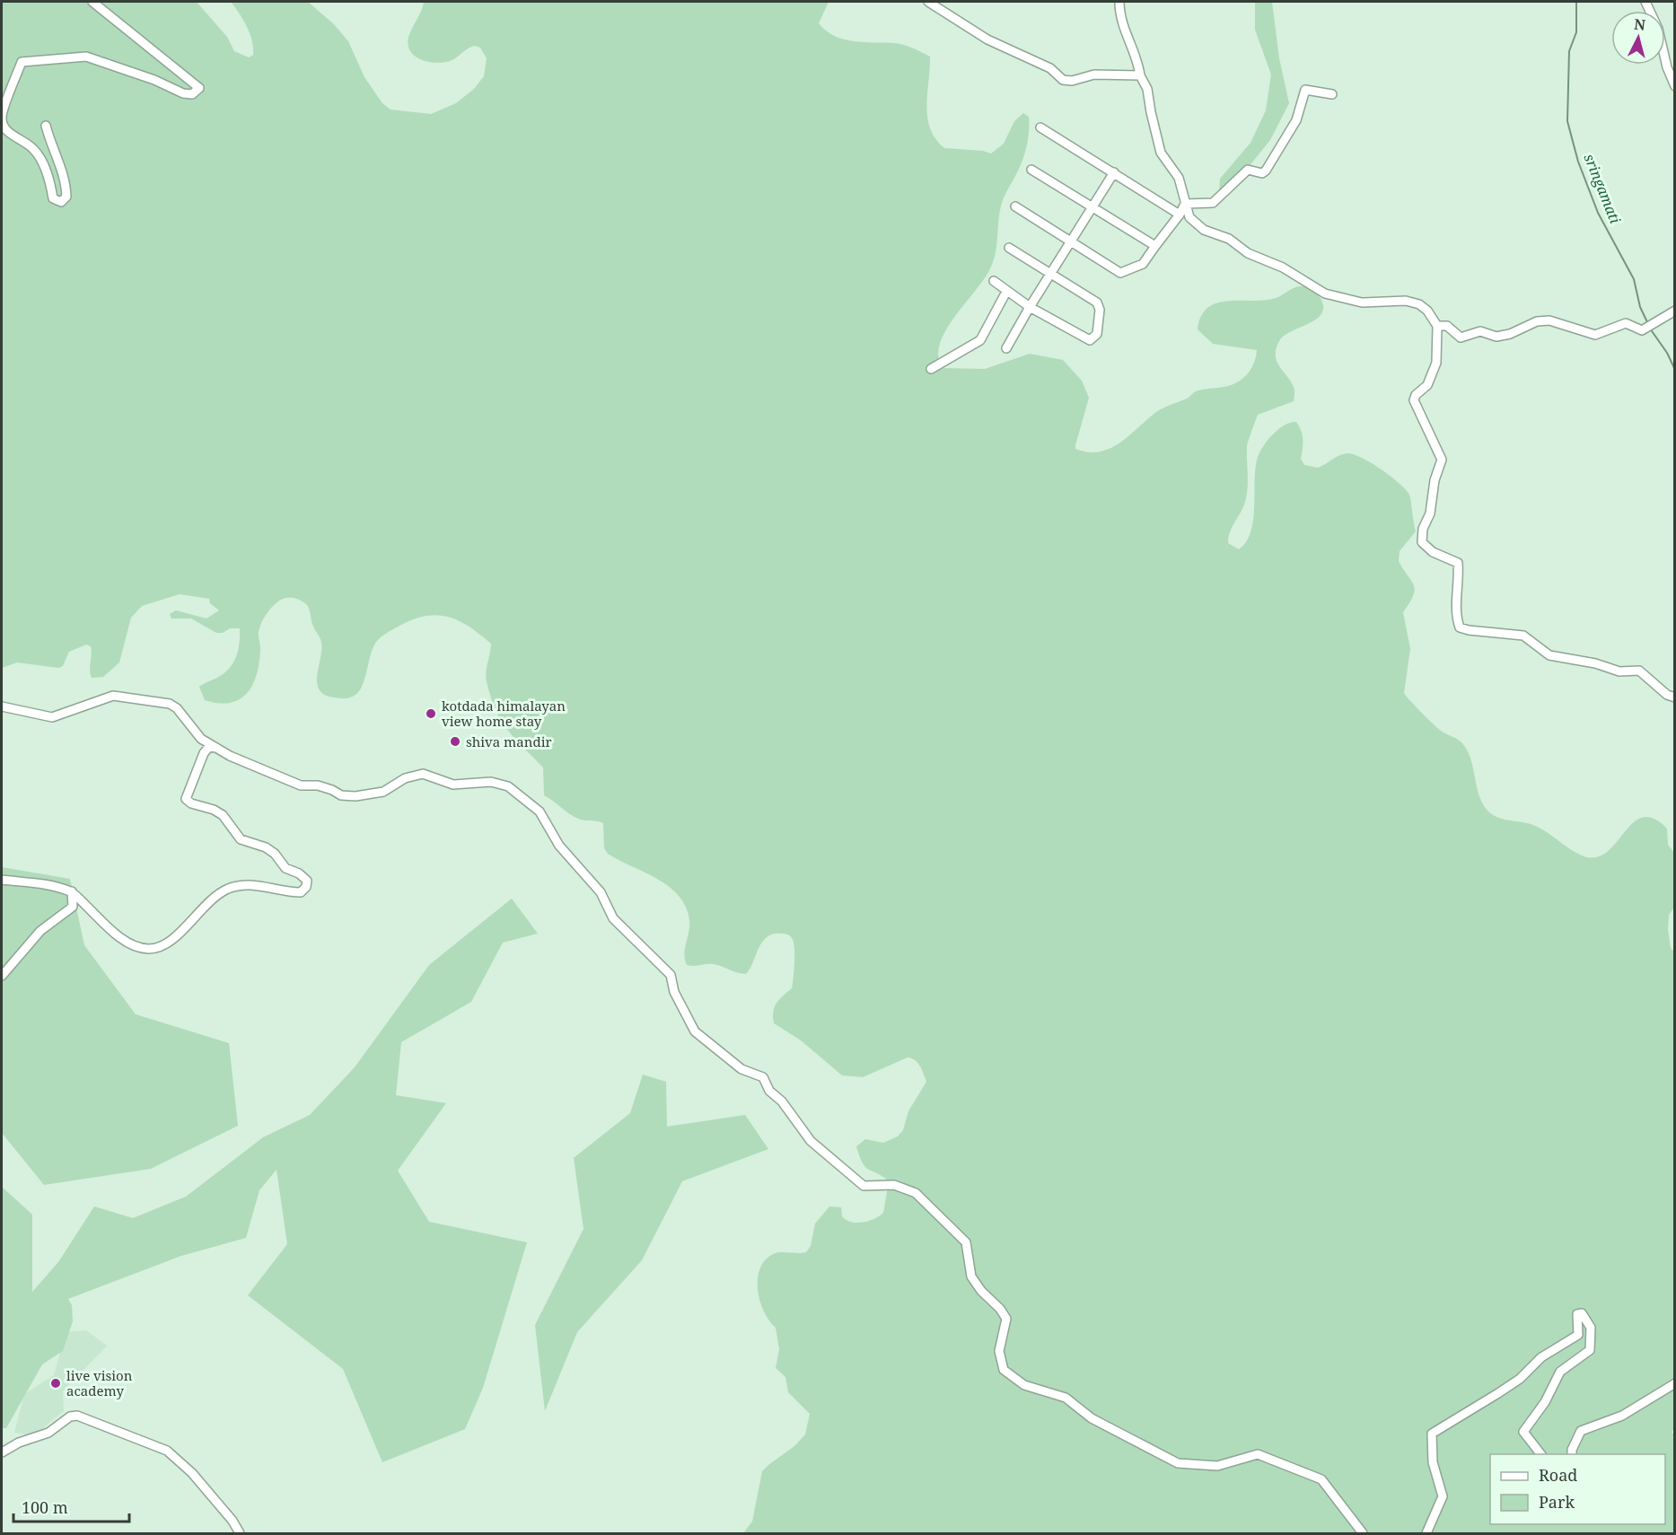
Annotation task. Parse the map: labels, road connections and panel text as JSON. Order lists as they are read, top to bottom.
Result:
{
  "water": ["sringamati"],
  "places": ["kotdada himalayan view home stay", "shiva mandir", "live vision academy"],
  "legend": ["Road", "Park"],
  "scale_bar": "100 m",
  "north": "top"
}
